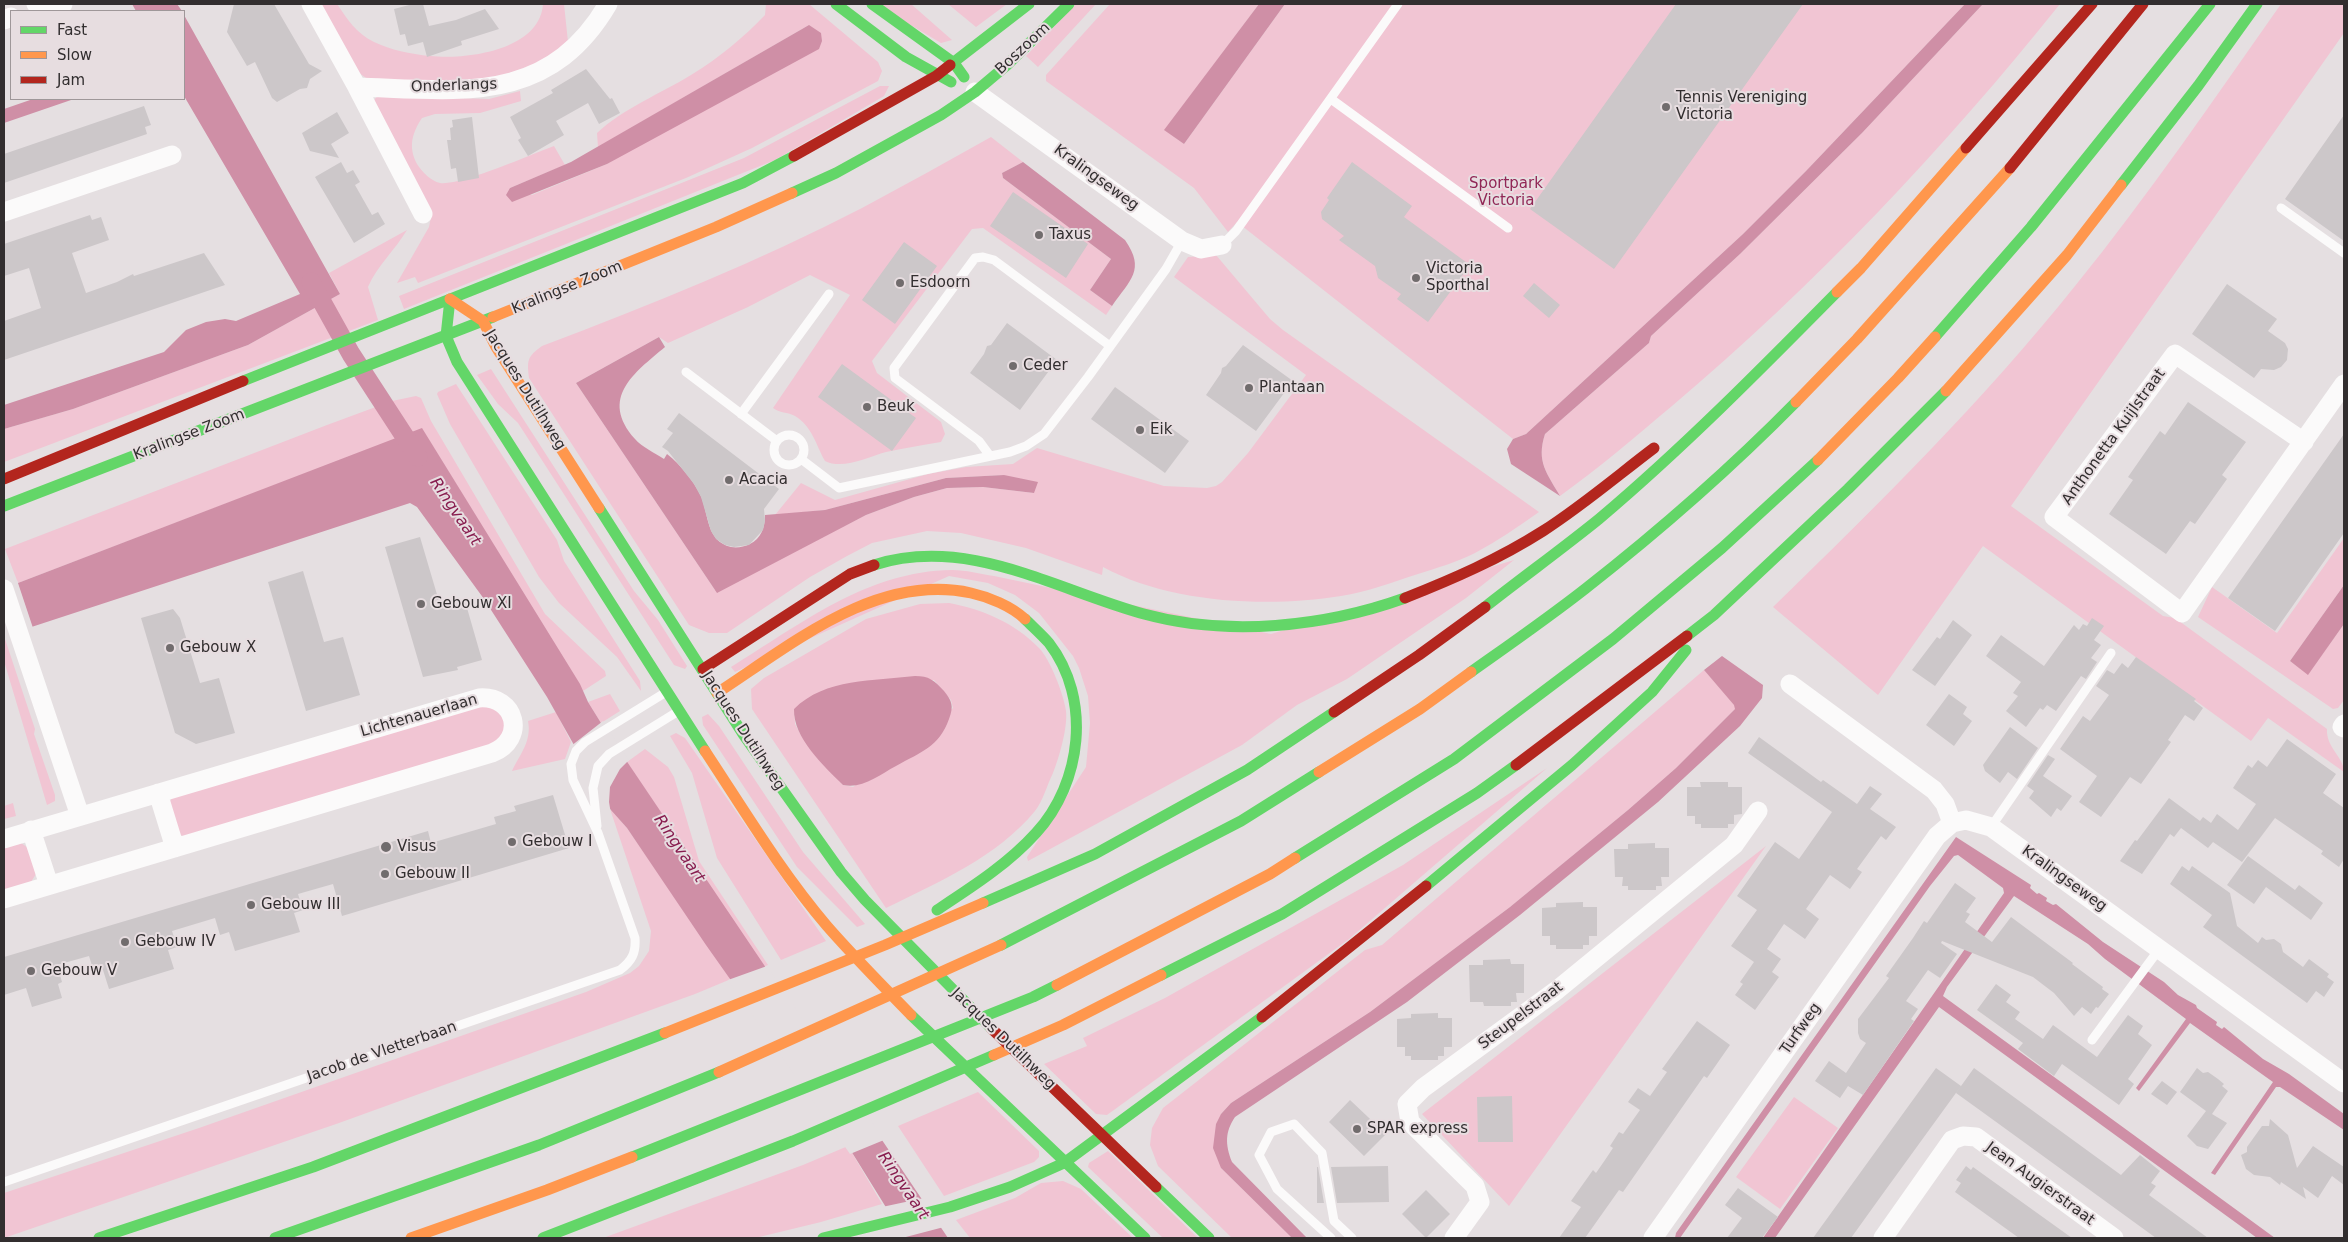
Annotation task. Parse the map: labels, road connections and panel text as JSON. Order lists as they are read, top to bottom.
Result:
{
  "streets": {
    "main road": [
      "Boszoom",
      "Kralingseweg",
      "Kralingse Zoom",
      "Jacques Dutilhweg"
    ],
    "street": [
      "Onderlangs",
      "Anthonetta Kuijlstraat",
      "Lichtenauerlaan",
      "Steupelstraat",
      "Turfweg",
      "Jean Augierstraat"
    ],
    "lane": ["Jacob de Vletterbaan"]
  },
  "crossings": [
    ["Boszoom", "Kralingseweg"],
    ["Boszoom", "Kralingse Zoom"],
    ["Kralingseweg", "Kralingse Zoom"],
    ["Kralingseweg", "Turfweg"],
    ["Kralingse Zoom", "Jacques Dutilhweg"]
  ],
  "water": ["Ringvaart"],
  "parks": ["Sportpark Victoria"],
  "places": [
    "Tennis Vereniging Victoria",
    "Taxus",
    "Victoria Sporthal",
    "Esdoorn",
    "Ceder",
    "Plantaan",
    "Beuk",
    "Eik",
    "Acacia",
    "Gebouw XI",
    "Gebouw X",
    "Gebouw I",
    "Visus",
    "Gebouw II",
    "Gebouw III",
    "Gebouw IV",
    "Gebouw V",
    "SPAR express"
  ],
  "legend": ["Fast", "Slow", "Jam"]
}
